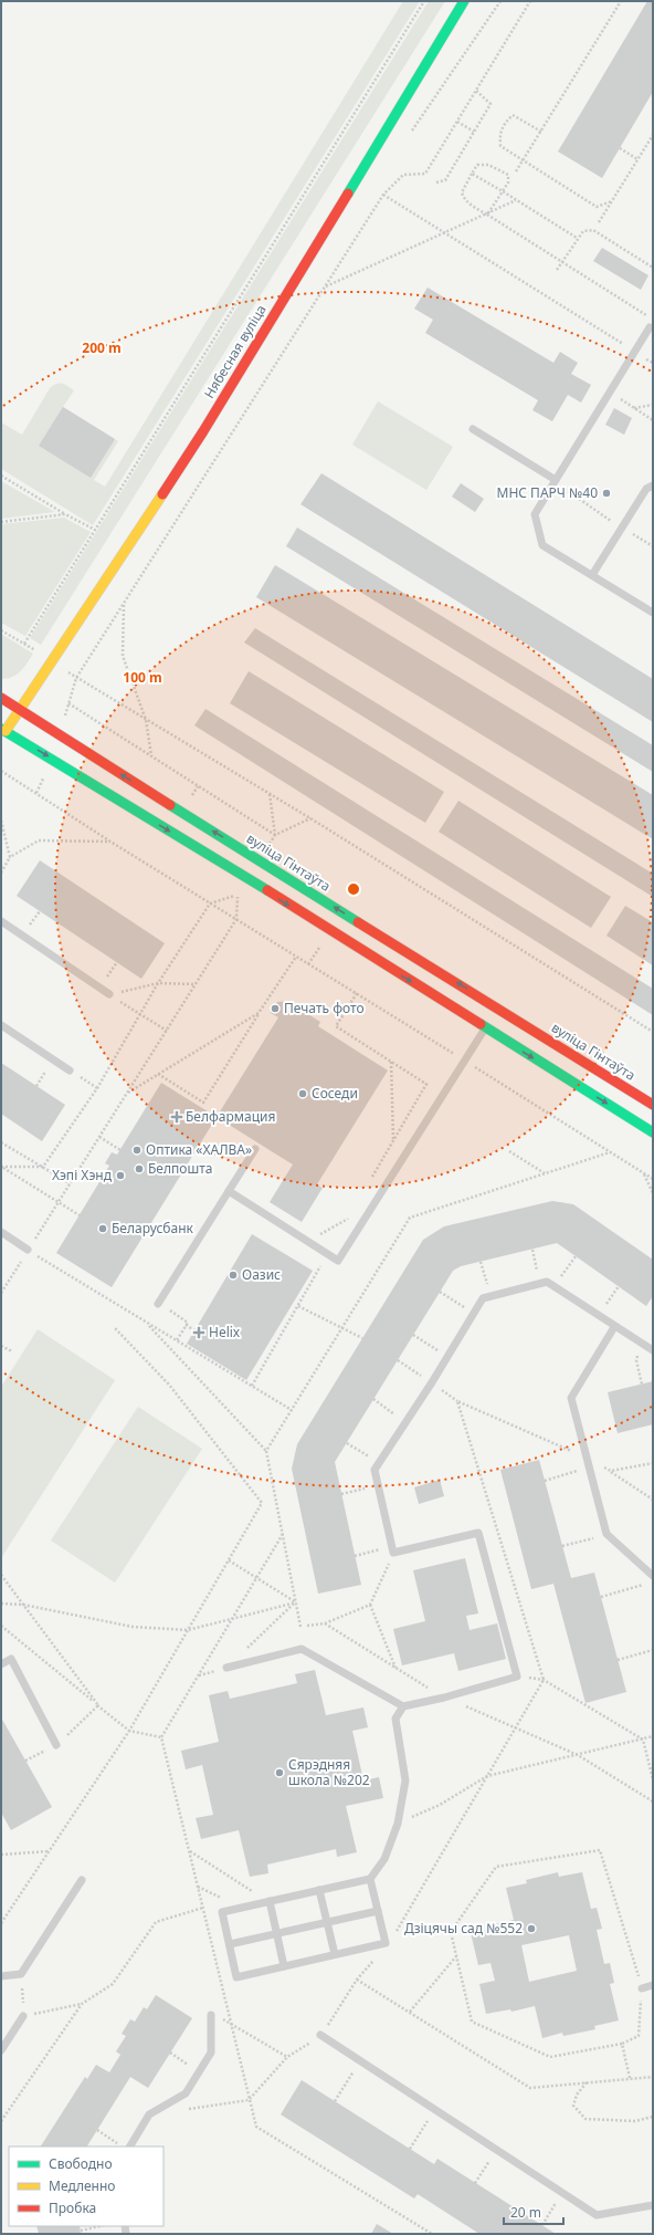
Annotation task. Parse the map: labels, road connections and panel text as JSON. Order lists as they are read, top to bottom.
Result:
{
  "streets": {
    "main road": ["Нябесная вуліца", "вуліца Гінтаўта"]
  },
  "crossings": [
    ["Нябесная вуліца", "вуліца Гінтаўта"]
  ],
  "places": {
    "other": [
      "МНС ПАРЧ №40",
      "Печать фото",
      "Соседи",
      "Оптика «ХАЛВА»",
      "Белпошта",
      "Хэпі Хэнд",
      "Беларусбанк",
      "Оазис",
      "Сярэдняя школа №202",
      "Дзіцячы сад №552"
    ],
    "health": ["Белфармация", "Helix"]
  },
  "legend": ["Свободно", "Медленно", "Пробка"],
  "scale_bar": "20 m",
  "rings": ["200 m", "100 m"]
}
